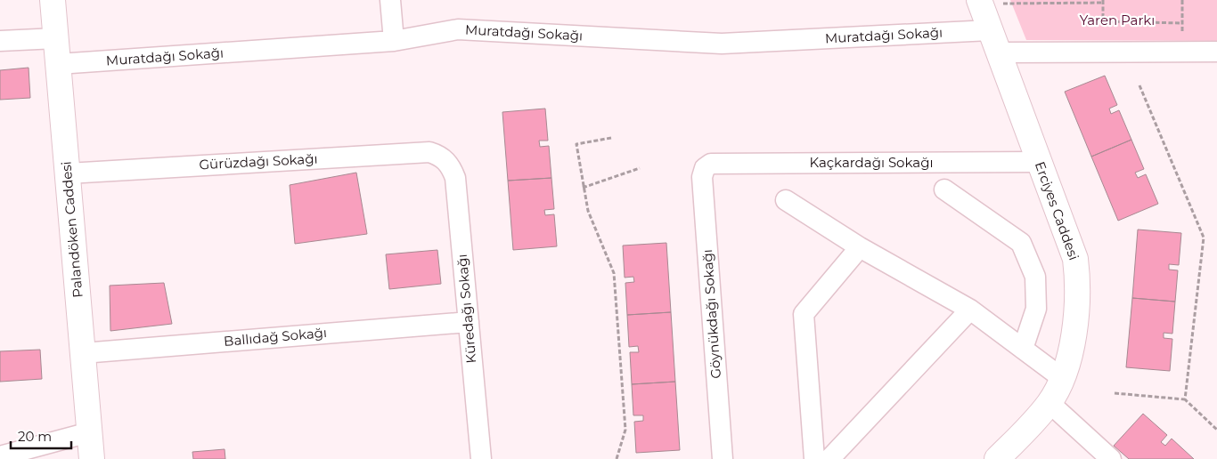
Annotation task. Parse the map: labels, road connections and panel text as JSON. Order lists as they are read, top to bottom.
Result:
{
  "streets": {
    "street": [
      "Muratdağı Sokağı",
      "Gürüzdağı Sokağı",
      "Kaçkardağı Sokağı",
      "Erciyes Caddesi",
      "Palandöken Caddesi",
      "Küredağı Sokağı",
      "Göynükdağı Sokağı",
      "Ballıdağ Sokağı"
    ]
  },
  "crossings": [
    ["Muratdağı Sokağı", "Erciyes Caddesi"],
    ["Muratdağı Sokağı", "Palandöken Caddesi"],
    ["Gürüzdağı Sokağı", "Palandöken Caddesi"],
    ["Gürüzdağı Sokağı", "Küredağı Sokağı"],
    ["Kaçkardağı Sokağı", "Erciyes Caddesi"],
    ["Kaçkardağı Sokağı", "Göynükdağı Sokağı"],
    ["Palandöken Caddesi", "Ballıdağ Sokağı"],
    ["Küredağı Sokağı", "Ballıdağ Sokağı"]
  ],
  "parks": ["Yaren Parkı"],
  "scale_bar": "20 m"
}
